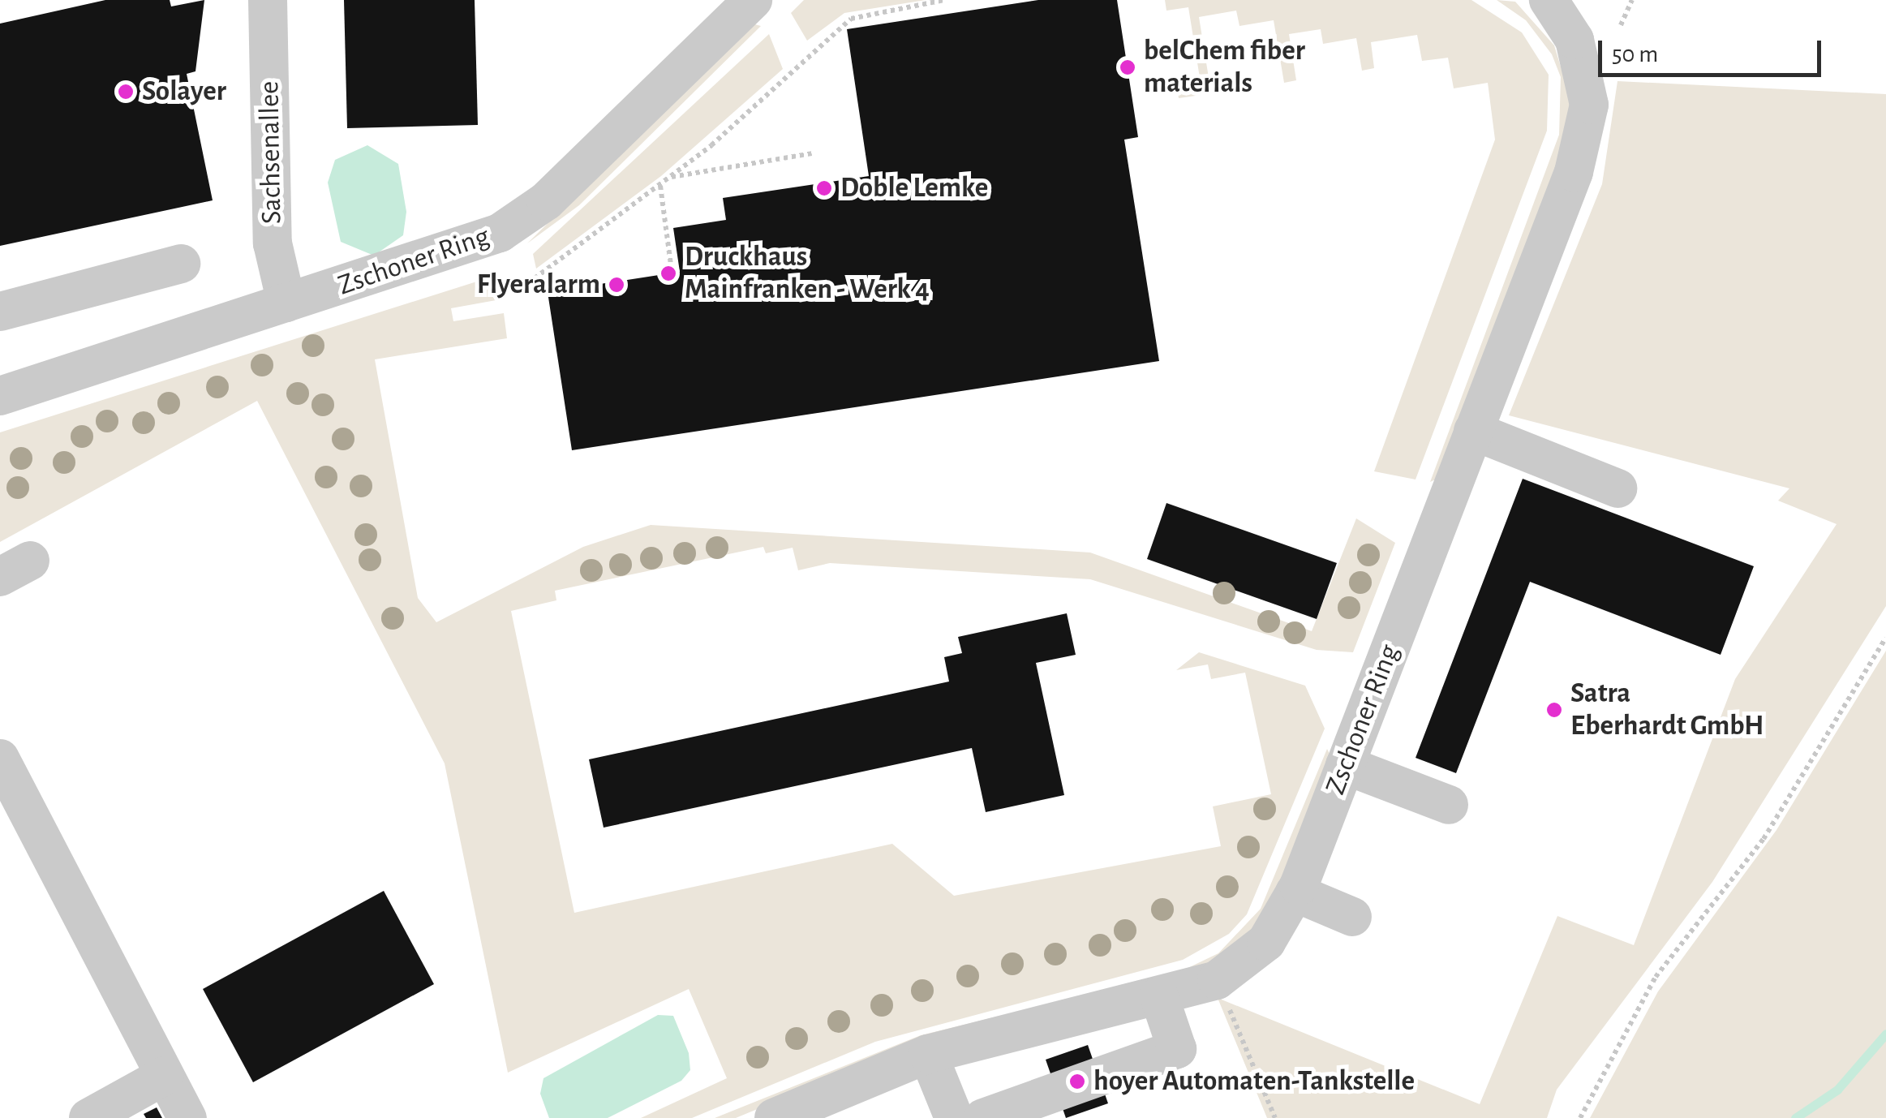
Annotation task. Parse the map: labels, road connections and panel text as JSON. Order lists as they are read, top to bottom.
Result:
{
  "streets": {
    "street": ["Sachsenallee", "Zschoner Ring"]
  },
  "crossings": [
    ["Sachsenallee", "Zschoner Ring"]
  ],
  "places": [
    "belChem fiber materials",
    "Solayer",
    "Doble Lemke",
    "Druckhaus Mainfranken - Werk 4",
    "Flyeralarm",
    "Satra Eberhardt GmbH",
    "hoyer Automaten-Tankstelle"
  ],
  "scale_bar": "50 m"
}
